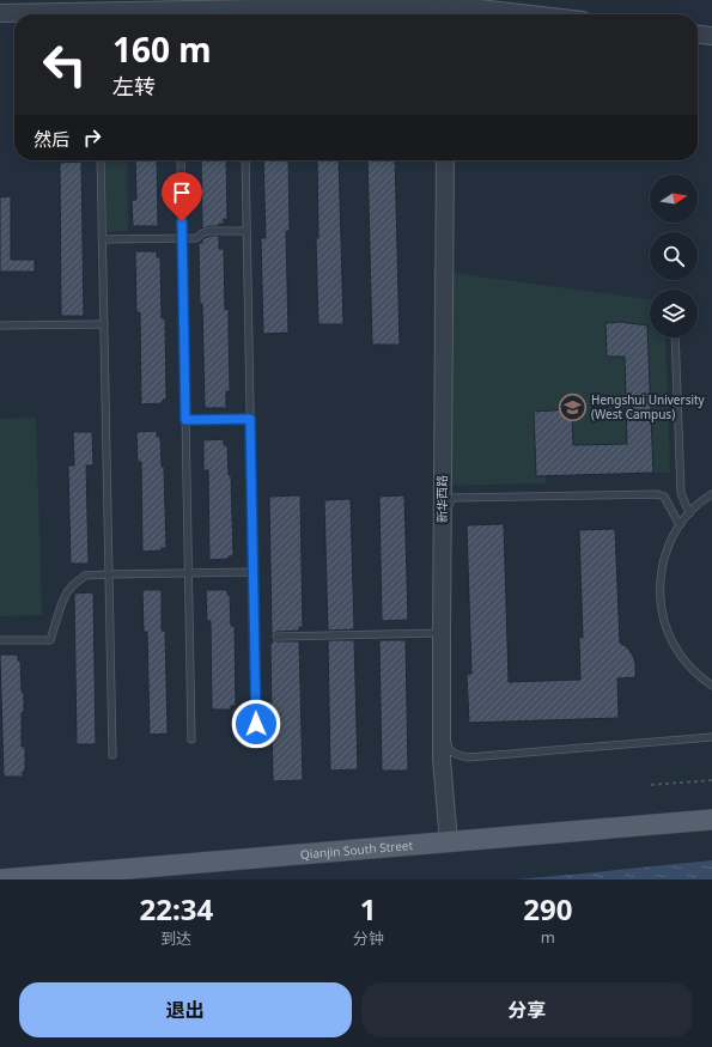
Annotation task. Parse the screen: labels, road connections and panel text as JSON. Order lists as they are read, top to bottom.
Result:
{
  "streets": {
    "main road": ["Qianjin South Street"],
    "street": ["新华西路"]
  },
  "crossings": [
    ["新华西路", "Qianjin South Street"]
  ],
  "places": {
    "school or university": ["Hengshui University (West Campus)"]
  },
  "north": "right",
  "page": {
    "turn": ["160 m", "左转"],
    "then": "然后",
    "eta": [
      "22:34",
      "到达",
      "1",
      "分钟",
      "290",
      "m"
    ],
    "buttons": ["退出", "分享"]
  }
}
